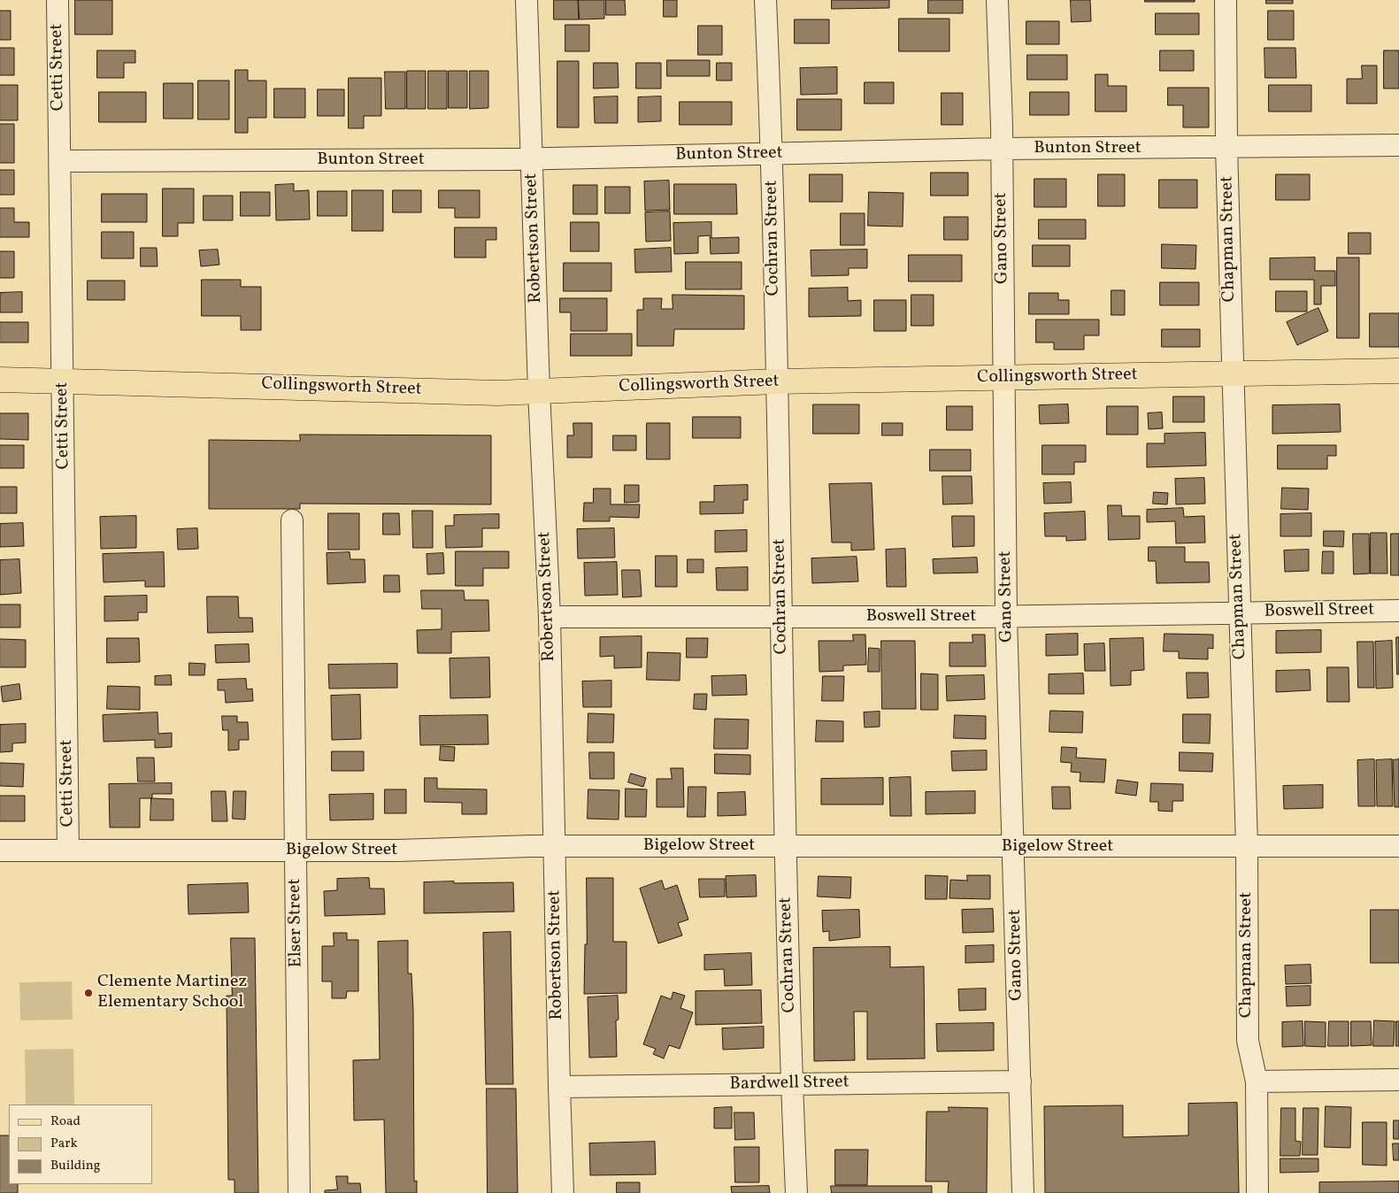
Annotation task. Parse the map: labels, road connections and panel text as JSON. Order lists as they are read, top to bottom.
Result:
{
  "streets": {
    "main road": ["Collingsworth Street"],
    "street": [
      "Cetti Street",
      "Bunton Street",
      "Robertson Street",
      "Cochran Street",
      "Gano Street",
      "Chapman Street",
      "Boswell Street",
      "Bigelow Street",
      "Elser Street",
      "Bardwell Street"
    ]
  },
  "crossings": [
    ["Cetti Street", "Bunton Street"],
    ["Cetti Street", "Collingsworth Street"],
    ["Cetti Street", "Bigelow Street"],
    ["Bunton Street", "Robertson Street"],
    ["Bunton Street", "Cochran Street"],
    ["Bunton Street", "Gano Street"],
    ["Bunton Street", "Chapman Street"],
    ["Robertson Street", "Collingsworth Street"],
    ["Robertson Street", "Boswell Street"],
    ["Robertson Street", "Bigelow Street"],
    ["Robertson Street", "Bardwell Street"],
    ["Cochran Street", "Collingsworth Street"],
    ["Cochran Street", "Boswell Street"],
    ["Cochran Street", "Bigelow Street"],
    ["Cochran Street", "Bardwell Street"],
    ["Gano Street", "Collingsworth Street"],
    ["Gano Street", "Boswell Street"],
    ["Gano Street", "Bigelow Street"],
    ["Gano Street", "Bardwell Street"],
    ["Chapman Street", "Collingsworth Street"],
    ["Chapman Street", "Boswell Street"],
    ["Chapman Street", "Bigelow Street"],
    ["Bigelow Street", "Elser Street"]
  ],
  "places": ["Clemente Martinez Elementary School"],
  "legend": ["Road", "Park", "Building"]
}
